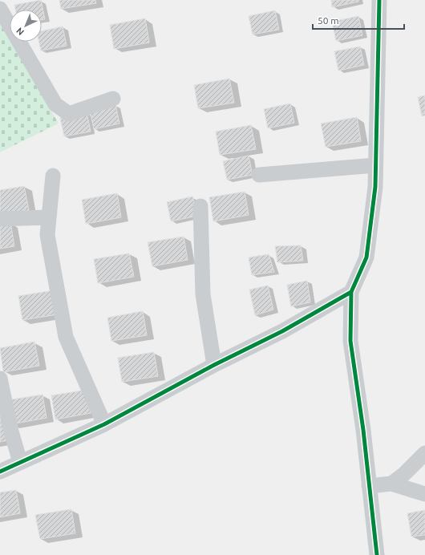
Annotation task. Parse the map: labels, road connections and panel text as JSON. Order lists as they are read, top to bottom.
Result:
{
  "scale_bar": "50 m",
  "north": "bottom left"
}
